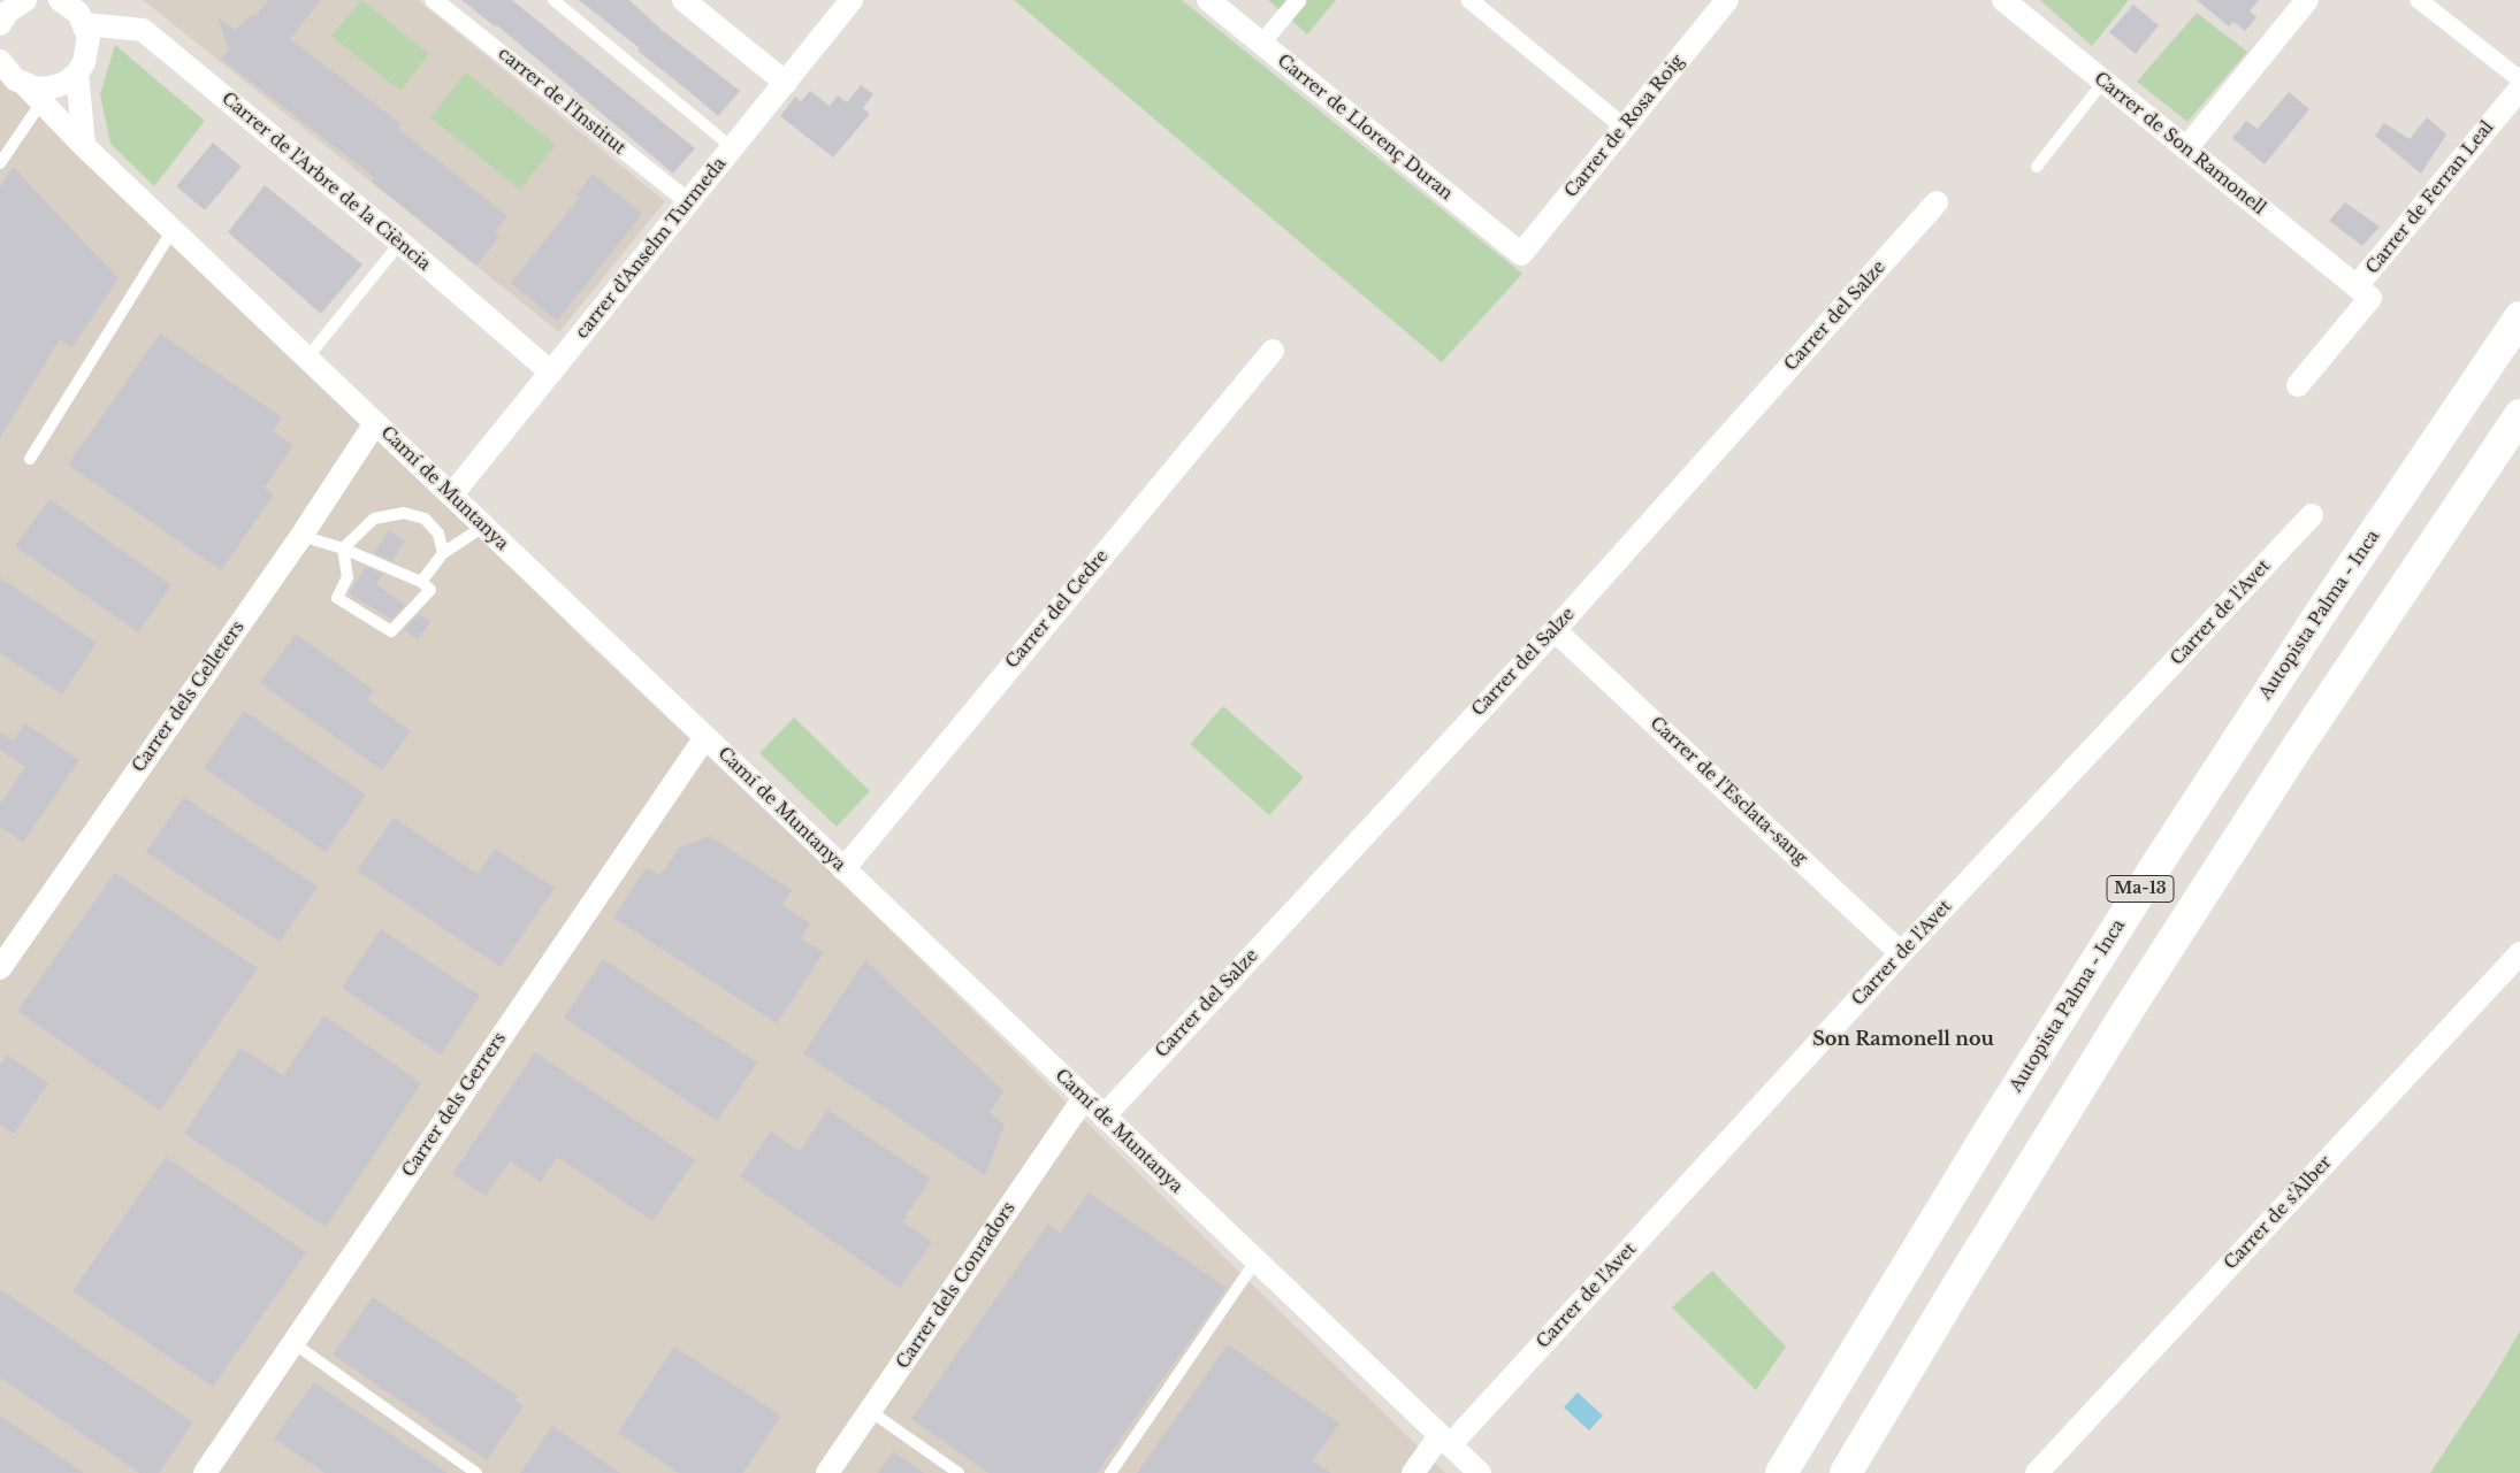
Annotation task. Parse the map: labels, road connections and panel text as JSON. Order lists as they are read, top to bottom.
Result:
{
  "streets": {
    "highway": ["Autopista Palma - Inca", "Ma-13"],
    "street": [
      "carrer de l'Institut",
      "Carrer de Rosa Roig",
      "Carrer de Llorenç Duran",
      "Carrer de Son Ramonell",
      "Carrer de l'Arbre de la Ciència",
      "Carrer de Ferran Leal",
      "carrer d'Anselm Turmeda",
      "Carrer del Salze",
      "Camí de Muntanya",
      "Carrer del Cedre",
      "Carrer de l'Avet",
      "Carrer dels Celleters",
      "Carrer de l'Esclata-sang",
      "Carrer dels Gerrers",
      "Carrer de s'Àlber",
      "Carrer dels Conradors"
    ]
  },
  "crossings": [
    ["carrer de l'Institut", "carrer d'Anselm Turmeda"],
    ["Carrer de Rosa Roig", "Carrer de Llorenç Duran"],
    ["Carrer de Son Ramonell", "Carrer de Ferran Leal"],
    ["Carrer de l'Arbre de la Ciència", "carrer d'Anselm Turmeda"],
    ["carrer d'Anselm Turmeda", "Camí de Muntanya"],
    ["Carrer del Salze", "Camí de Muntanya"],
    ["Carrer del Salze", "Carrer de l'Esclata-sang"],
    ["Camí de Muntanya", "Carrer del Cedre"],
    ["Camí de Muntanya", "Carrer de l'Avet"],
    ["Camí de Muntanya", "Carrer dels Celleters"],
    ["Camí de Muntanya", "Carrer dels Gerrers"],
    ["Camí de Muntanya", "Carrer dels Conradors"],
    ["Carrer de l'Avet", "Carrer de l'Esclata-sang"]
  ],
  "districts": ["Son Ramonell nou"]
}
